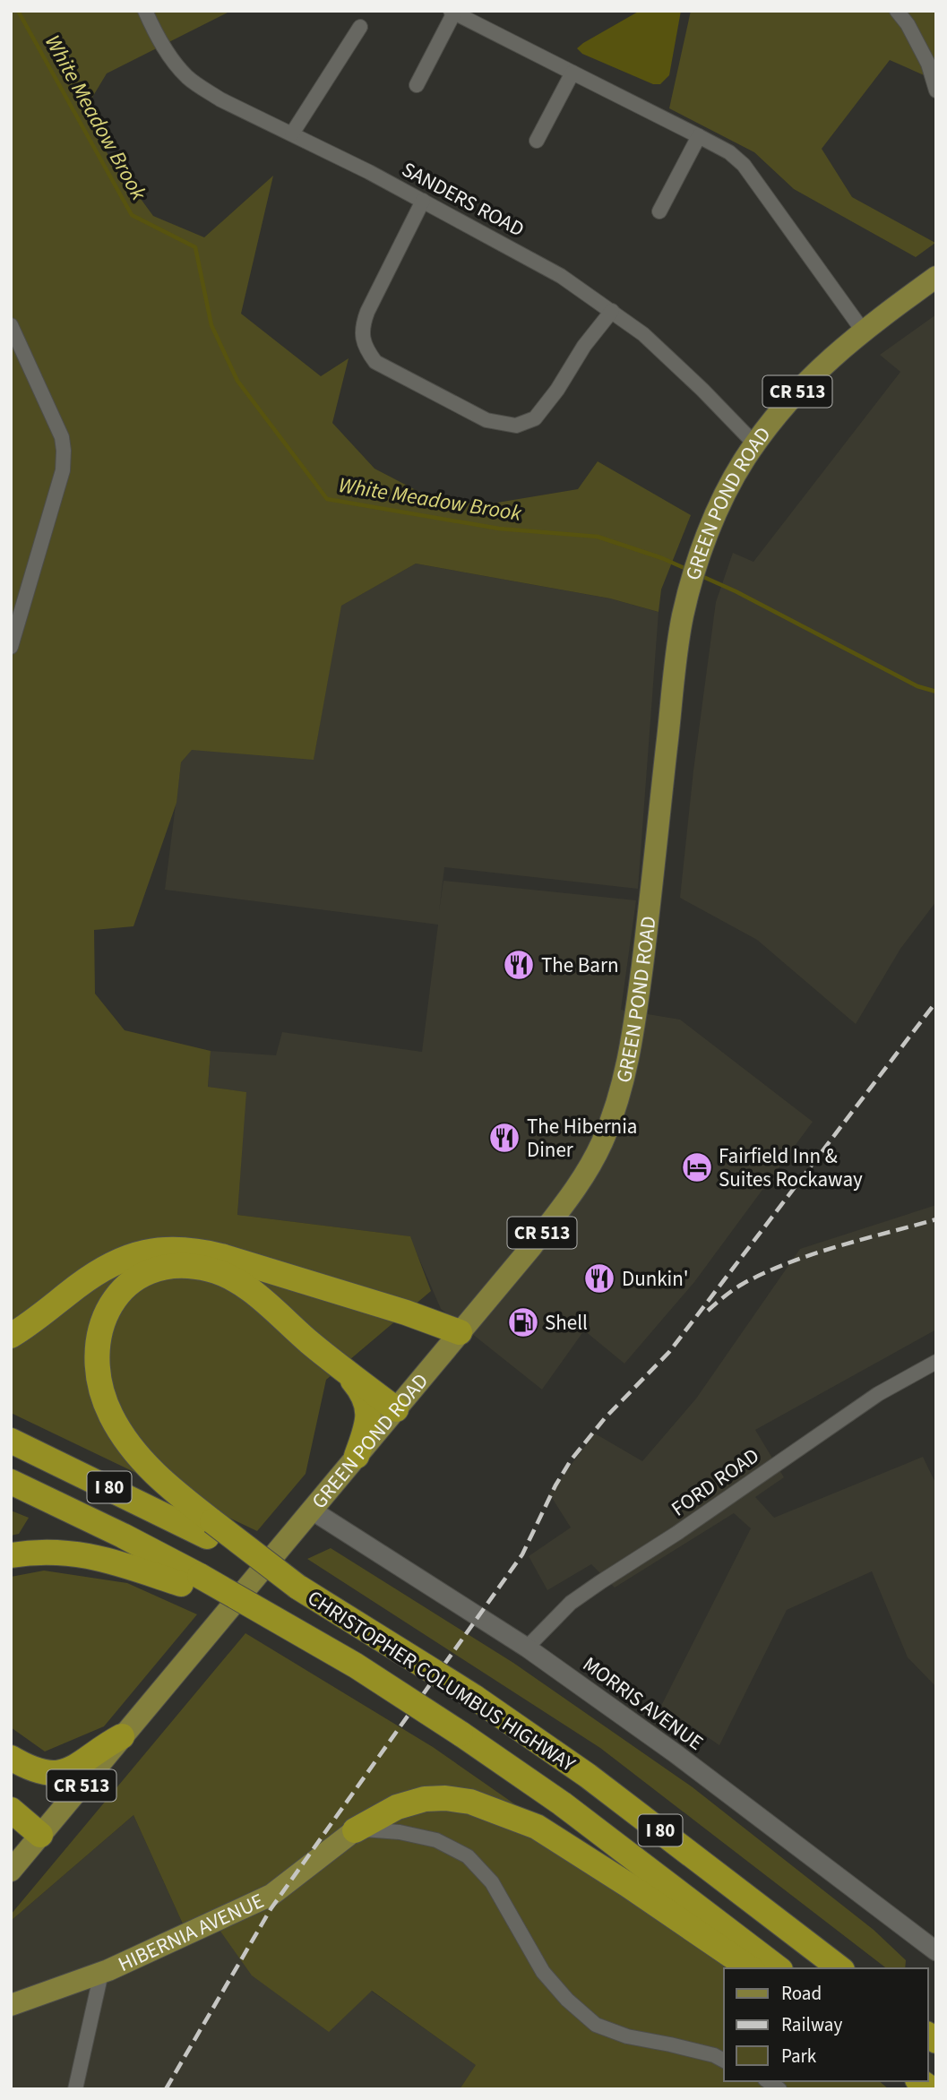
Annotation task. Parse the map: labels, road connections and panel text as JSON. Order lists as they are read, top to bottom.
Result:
{
  "streets": {
    "highway": ["I 80", "CHRISTOPHER COLUMBUS HIGHWAY"],
    "main road": ["CR 513", "GREEN POND ROAD", "HIBERNIA AVENUE"],
    "street": ["SANDERS ROAD", "FORD ROAD", "MORRIS AVENUE"]
  },
  "crossings": [
    ["SANDERS ROAD", "GREEN POND ROAD"],
    ["GREEN POND ROAD", "MORRIS AVENUE"],
    ["FORD ROAD", "MORRIS AVENUE"],
    ["I 80", "CHRISTOPHER COLUMBUS HIGHWAY"]
  ],
  "water": ["White Meadow Brook"],
  "places": {
    "restaurant": ["The Barn", "The Hibernia Diner", "Dunkin'"],
    "hotel": ["Fairfield Inn & Suites Rockaway"],
    "fuel station": ["Shell"]
  },
  "legend": ["Road", "Railway", "Park"]
}
